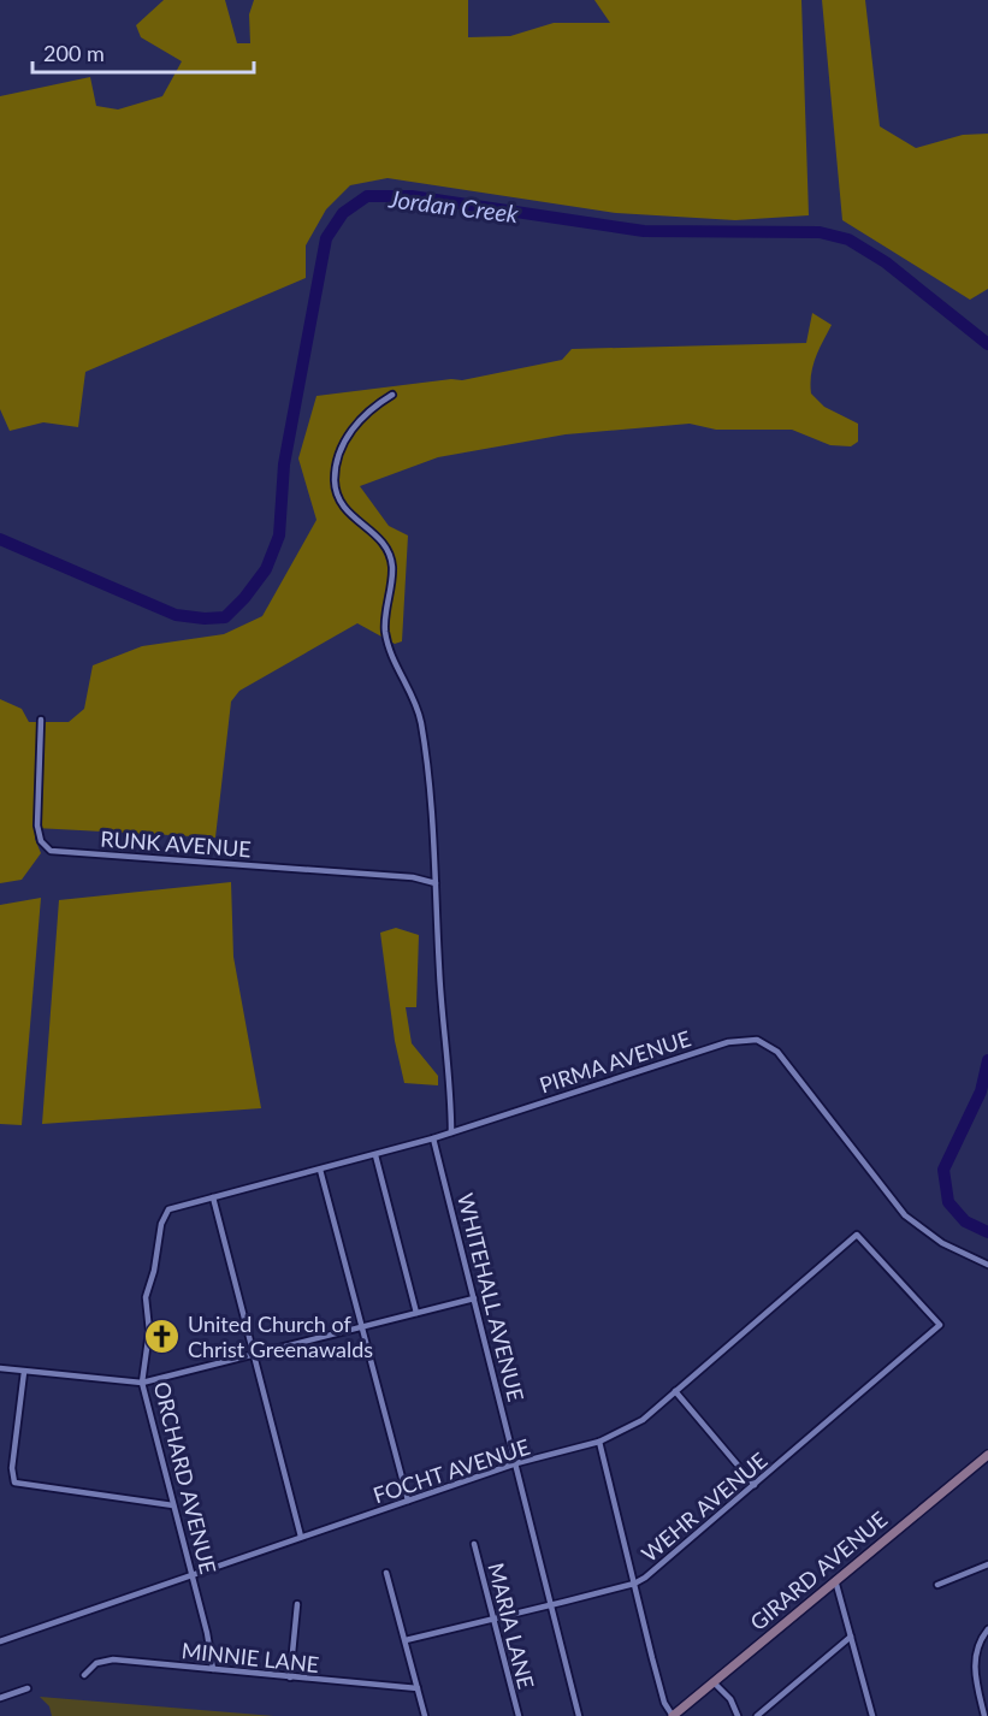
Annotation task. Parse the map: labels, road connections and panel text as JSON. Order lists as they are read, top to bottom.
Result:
{
  "streets": {
    "street": [
      "RUNK AVENUE",
      "PIRMA AVENUE",
      "WHITEHALL AVENUE",
      "FOCHT AVENUE",
      "ORCHARD AVENUE",
      "WEHR AVENUE",
      "GIRARD AVENUE",
      "MARIA LANE",
      "MINNIE LANE"
    ]
  },
  "crossings": [
    ["PIRMA AVENUE", "WHITEHALL AVENUE"],
    ["PIRMA AVENUE", "ORCHARD AVENUE"],
    ["WHITEHALL AVENUE", "FOCHT AVENUE"],
    ["WHITEHALL AVENUE", "WEHR AVENUE"],
    ["FOCHT AVENUE", "ORCHARD AVENUE"],
    ["FOCHT AVENUE", "WEHR AVENUE"],
    ["ORCHARD AVENUE", "MINNIE LANE"],
    ["WEHR AVENUE", "MARIA LANE"]
  ],
  "water": ["Jordan Creek"],
  "places": {
    "church": ["United Church of Christ Greenawalds"]
  },
  "scale_bar": "200 m"
}
